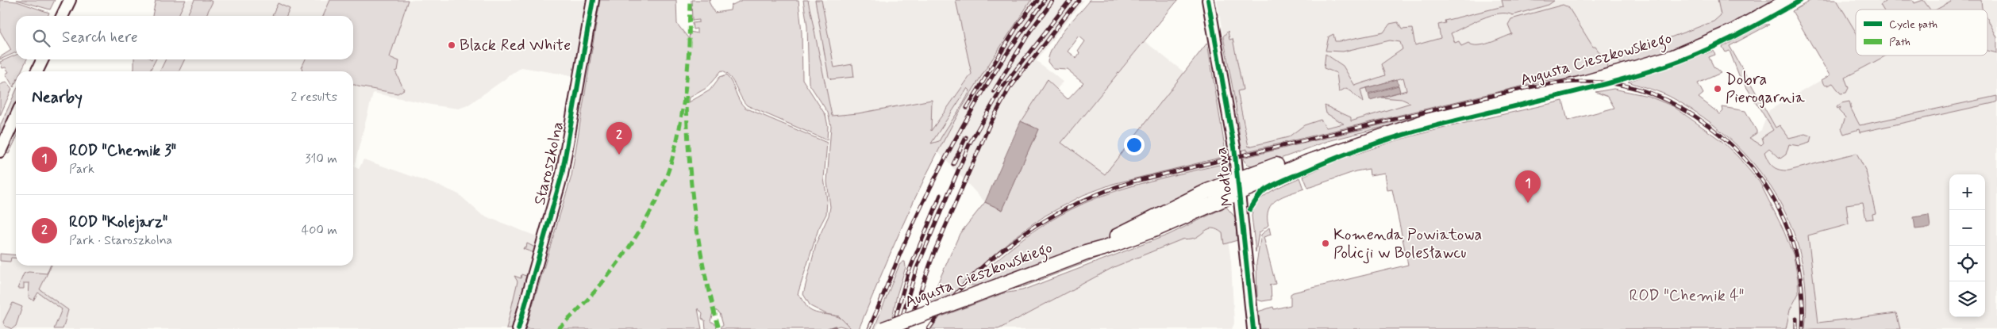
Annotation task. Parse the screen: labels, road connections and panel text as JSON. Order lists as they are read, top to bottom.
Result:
{
  "streets": {
    "main road": ["Augusta Cieszkowskiego"],
    "street": ["Staroszkolna", "Modłowa"]
  },
  "crossings": [
    ["Augusta Cieszkowskiego", "Modłowa"]
  ],
  "parks": ["ROD \"Chemik 4\""],
  "places": ["Black Red White", "Dobra Pierogarnia", "Komenda Powiatowa Policji w Bolesławcu"],
  "legend": ["Cycle path", "Path"],
  "page": {
    "search": "Search here",
    "heading": ["Nearby", "2 results"],
    "pins": ["2", "1"],
    "list": [
      {
        "mark": "1",
        "name": "ROD \"Chemik 3\"",
        "note": "Park",
        "value": "310 m"
      },
      {
        "mark": "2",
        "name": "ROD \"Kolejarz\"",
        "note": "Park · Staroszkolna",
        "value": "400 m"
      }
    ],
    "map_buttons": ["+", "−"]
  }
}
